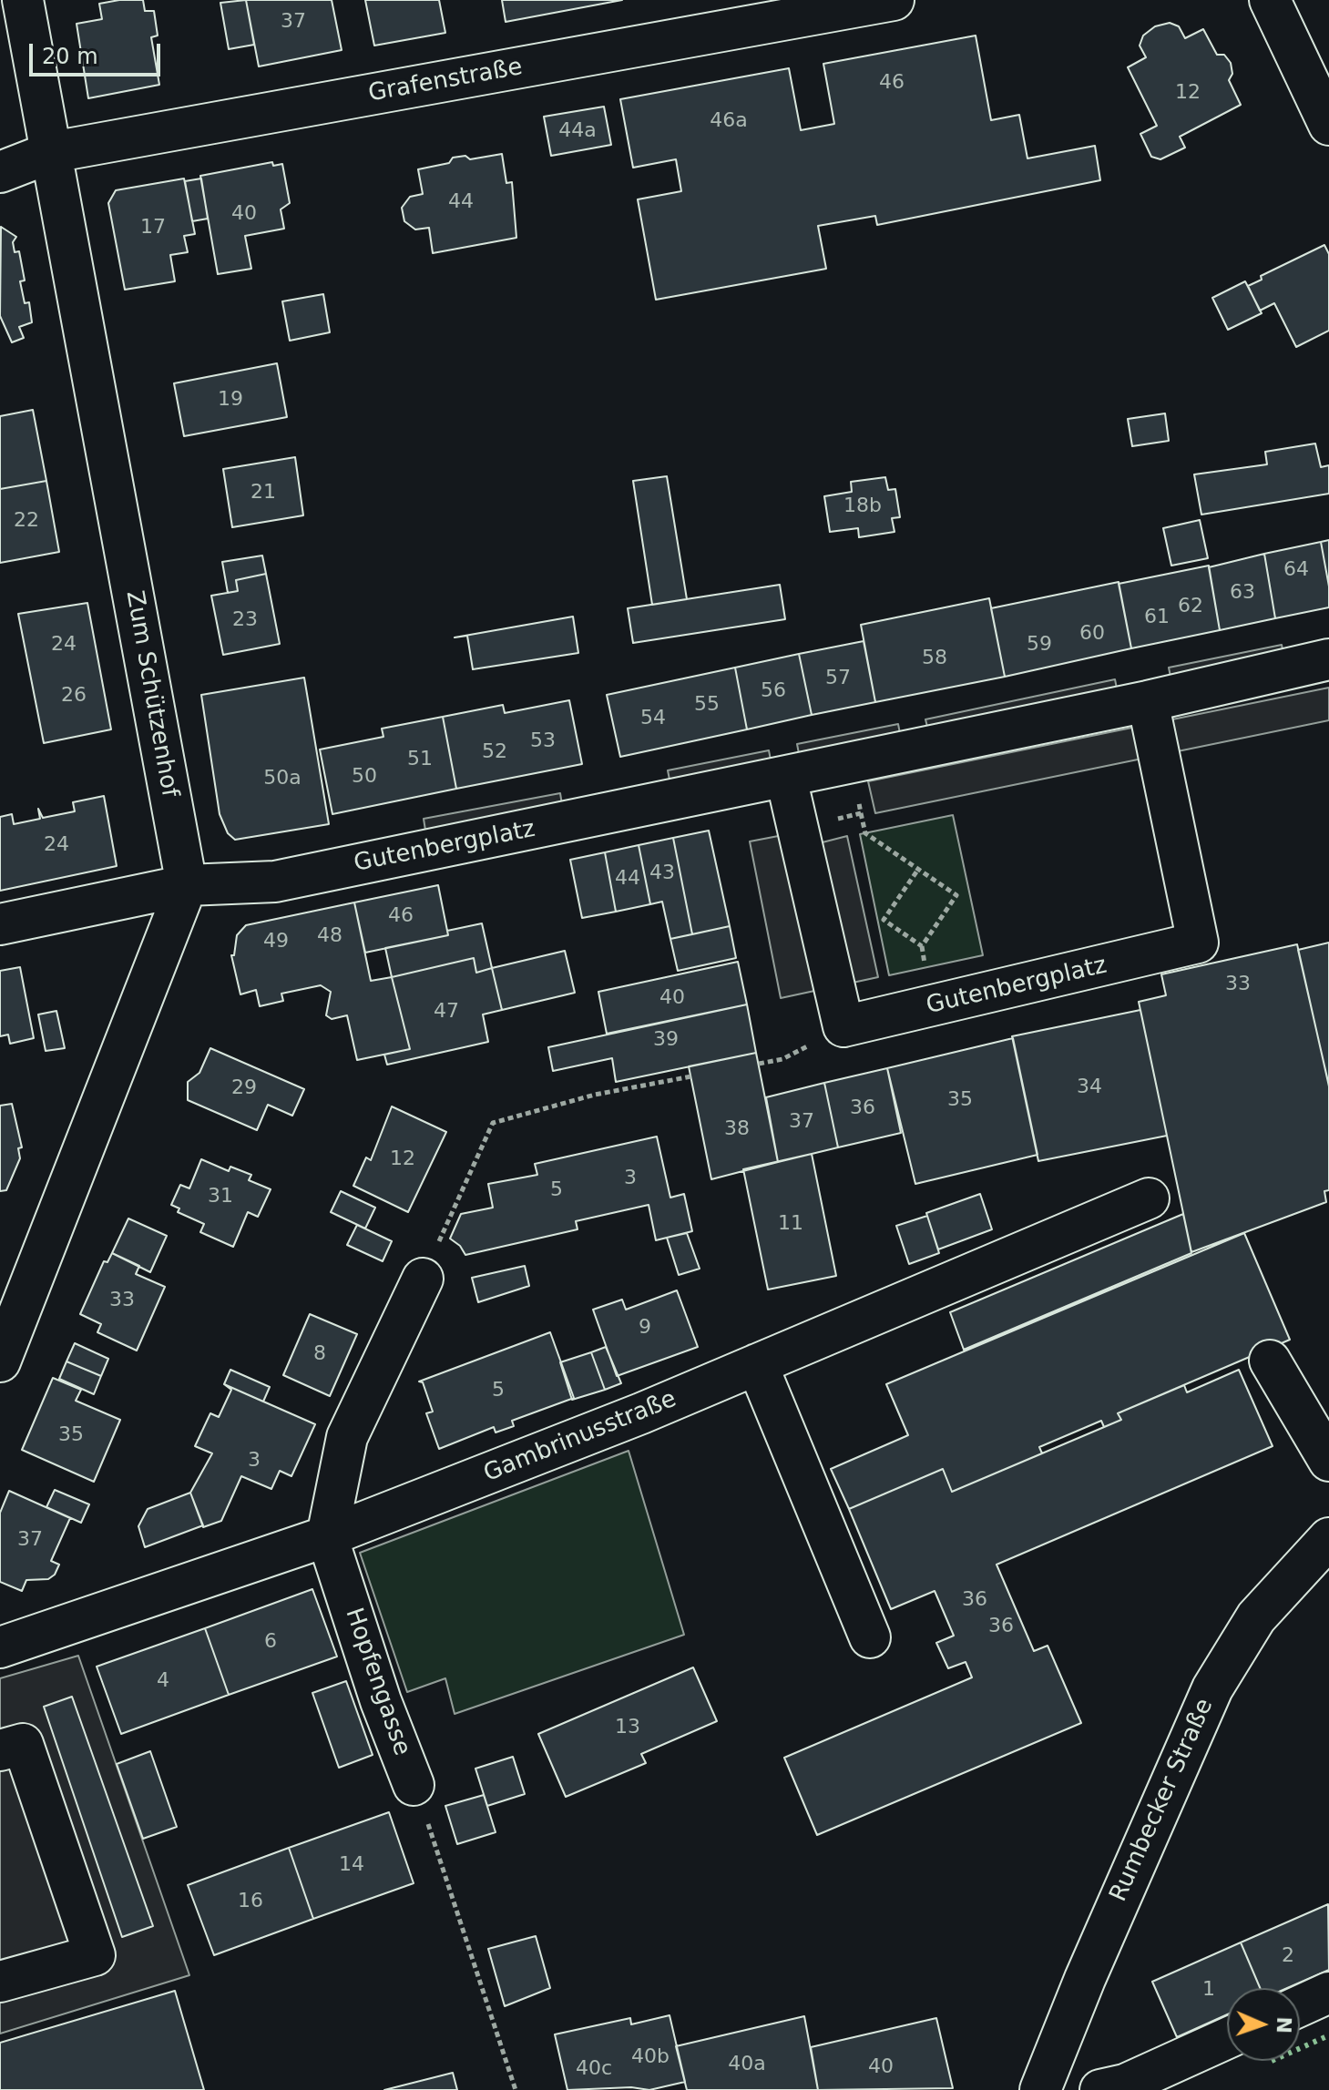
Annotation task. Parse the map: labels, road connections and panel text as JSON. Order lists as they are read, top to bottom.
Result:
{
  "streets": {
    "street": [
      "Grafenstraße",
      "Zum Schützenhof",
      "Gutenbergplatz",
      "Gambrinusstraße",
      "Hopfengasse",
      "Rumbecker Straße"
    ]
  },
  "crossings": [
    ["Grafenstraße", "Zum Schützenhof"],
    ["Zum Schützenhof", "Gutenbergplatz"],
    ["Gambrinusstraße", "Hopfengasse"]
  ],
  "house_numbers": [
    "37",
    "46",
    "12",
    "46a",
    "44a",
    "44",
    "40",
    "17",
    "19",
    "21",
    "18b",
    "22",
    "64",
    "63",
    "62",
    "61",
    "23",
    "60",
    "24",
    "59",
    "58",
    "57",
    "56",
    "26",
    "55",
    "54",
    "53",
    "52",
    "51",
    "50",
    "50a",
    "24",
    "43",
    "44",
    "46",
    "48",
    "49",
    "33",
    "40",
    "47",
    "39",
    "34",
    "29",
    "35",
    "36",
    "37",
    "38",
    "12",
    "3",
    "5",
    "31",
    "11",
    "33",
    "9",
    "8",
    "5",
    "35",
    "3",
    "37",
    "36",
    "36",
    "6",
    "4",
    "13",
    "14",
    "16",
    "2",
    "1",
    "40b",
    "40a",
    "40",
    "40c"
  ],
  "scale_bar": "20 m",
  "north": "right"
}
